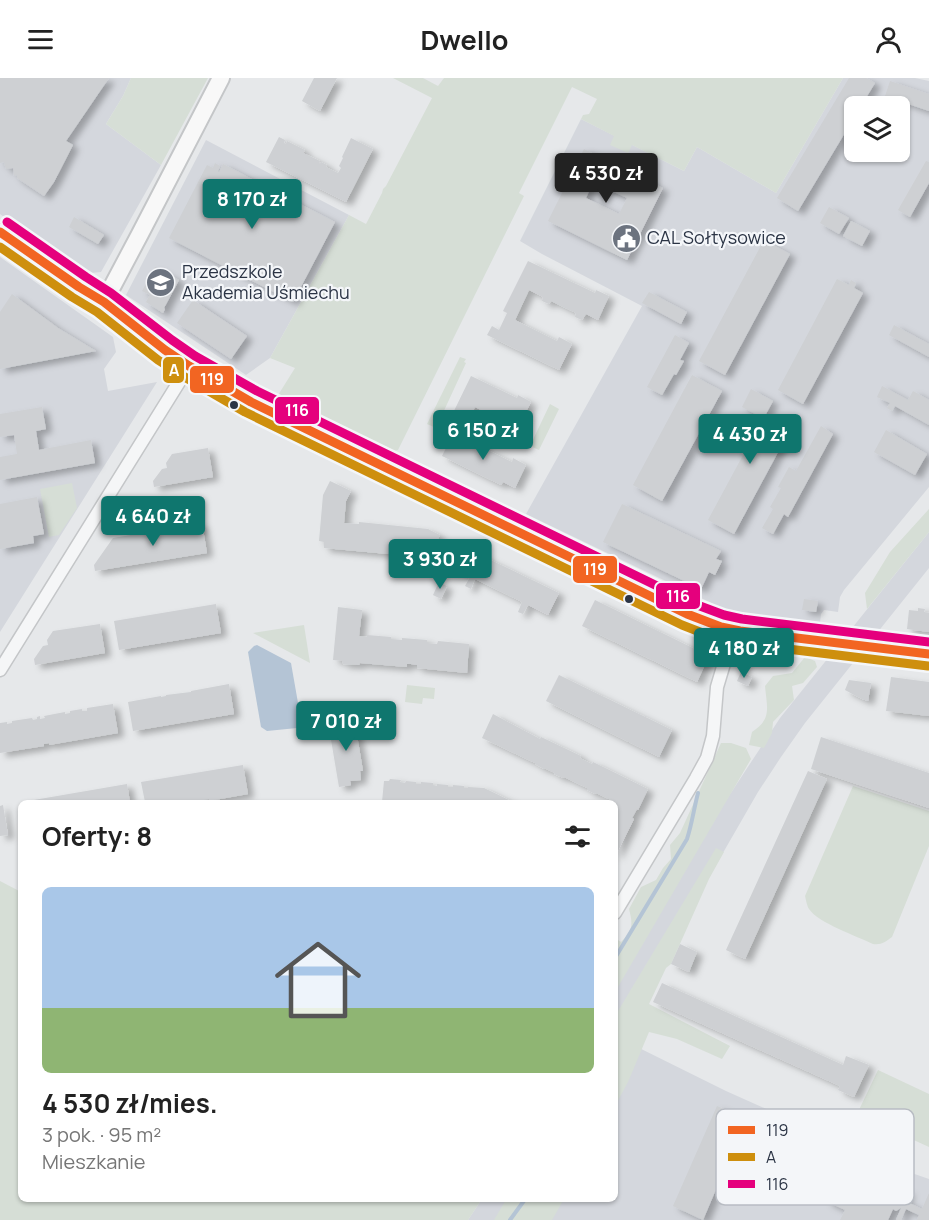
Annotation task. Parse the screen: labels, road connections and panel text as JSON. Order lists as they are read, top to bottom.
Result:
{
  "places": {
    "public building": ["CAL Sołtysowice"],
    "school or university": ["Przedszkole Akademia Uśmiechu"]
  },
  "lines": ["transit line 116", "transit line 119", "transit line A"],
  "legend": ["119", "A", "116"],
  "page": {
    "header": "Dwello",
    "price": [
      "4 530 zł",
      "8 170 zł",
      "6 150 zł",
      "4 430 zł",
      "4 640 zł",
      "3 930 zł",
      "4 180 zł",
      "7 010 zł"
    ],
    "heading": "Oferty: 8",
    "list": [
      {
        "name": "4 530 zł/mies.",
        "note": "3 pok. · 95 m² · Mieszkanie"
      }
    ]
  }
}
